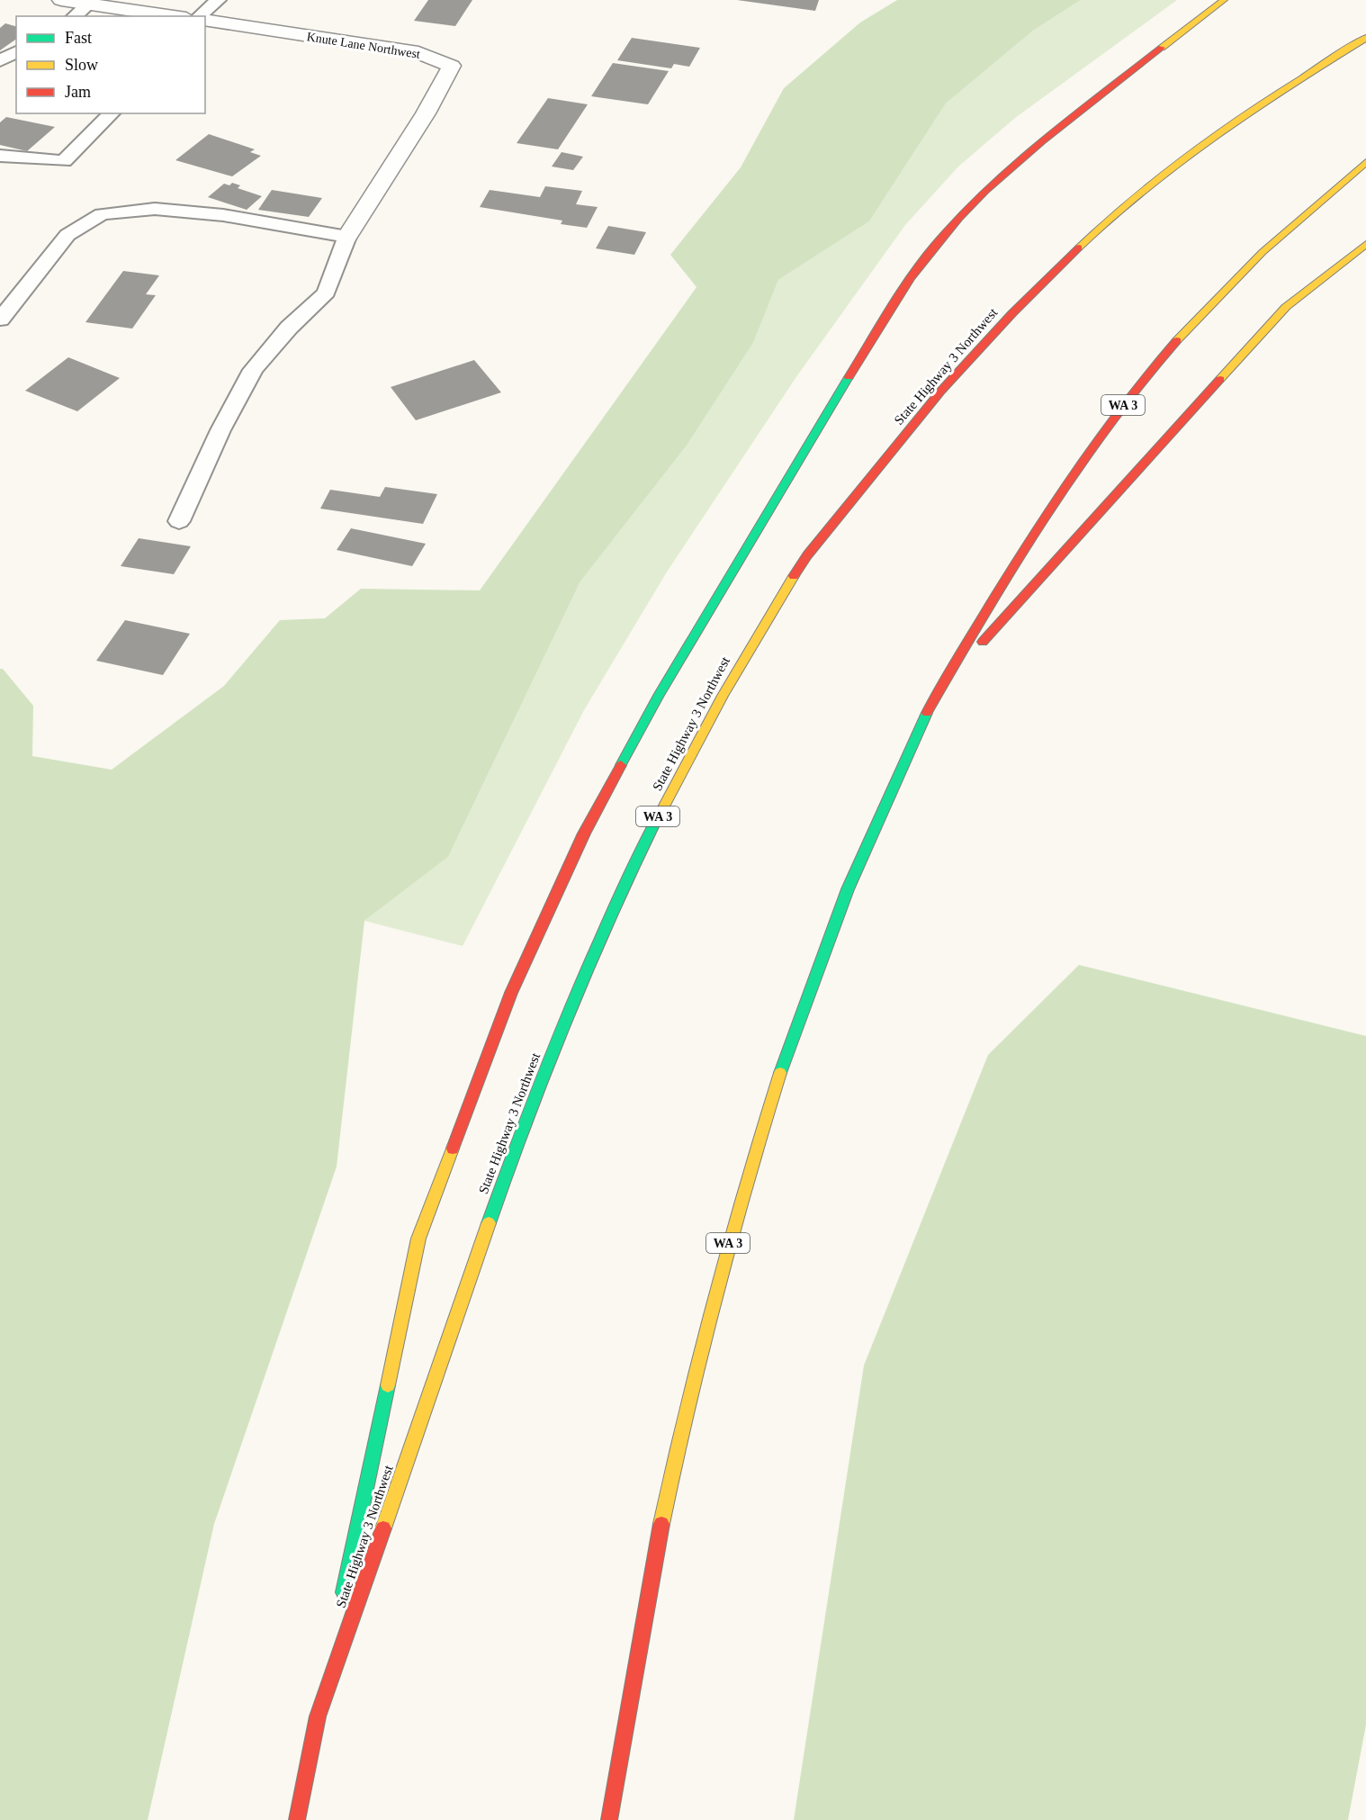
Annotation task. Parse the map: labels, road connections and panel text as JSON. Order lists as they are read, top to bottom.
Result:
{
  "streets": {
    "highway": ["State Highway 3 Northwest", "WA 3"],
    "street": ["Knute Lane Northwest"]
  },
  "legend": ["Fast", "Slow", "Jam"]
}
